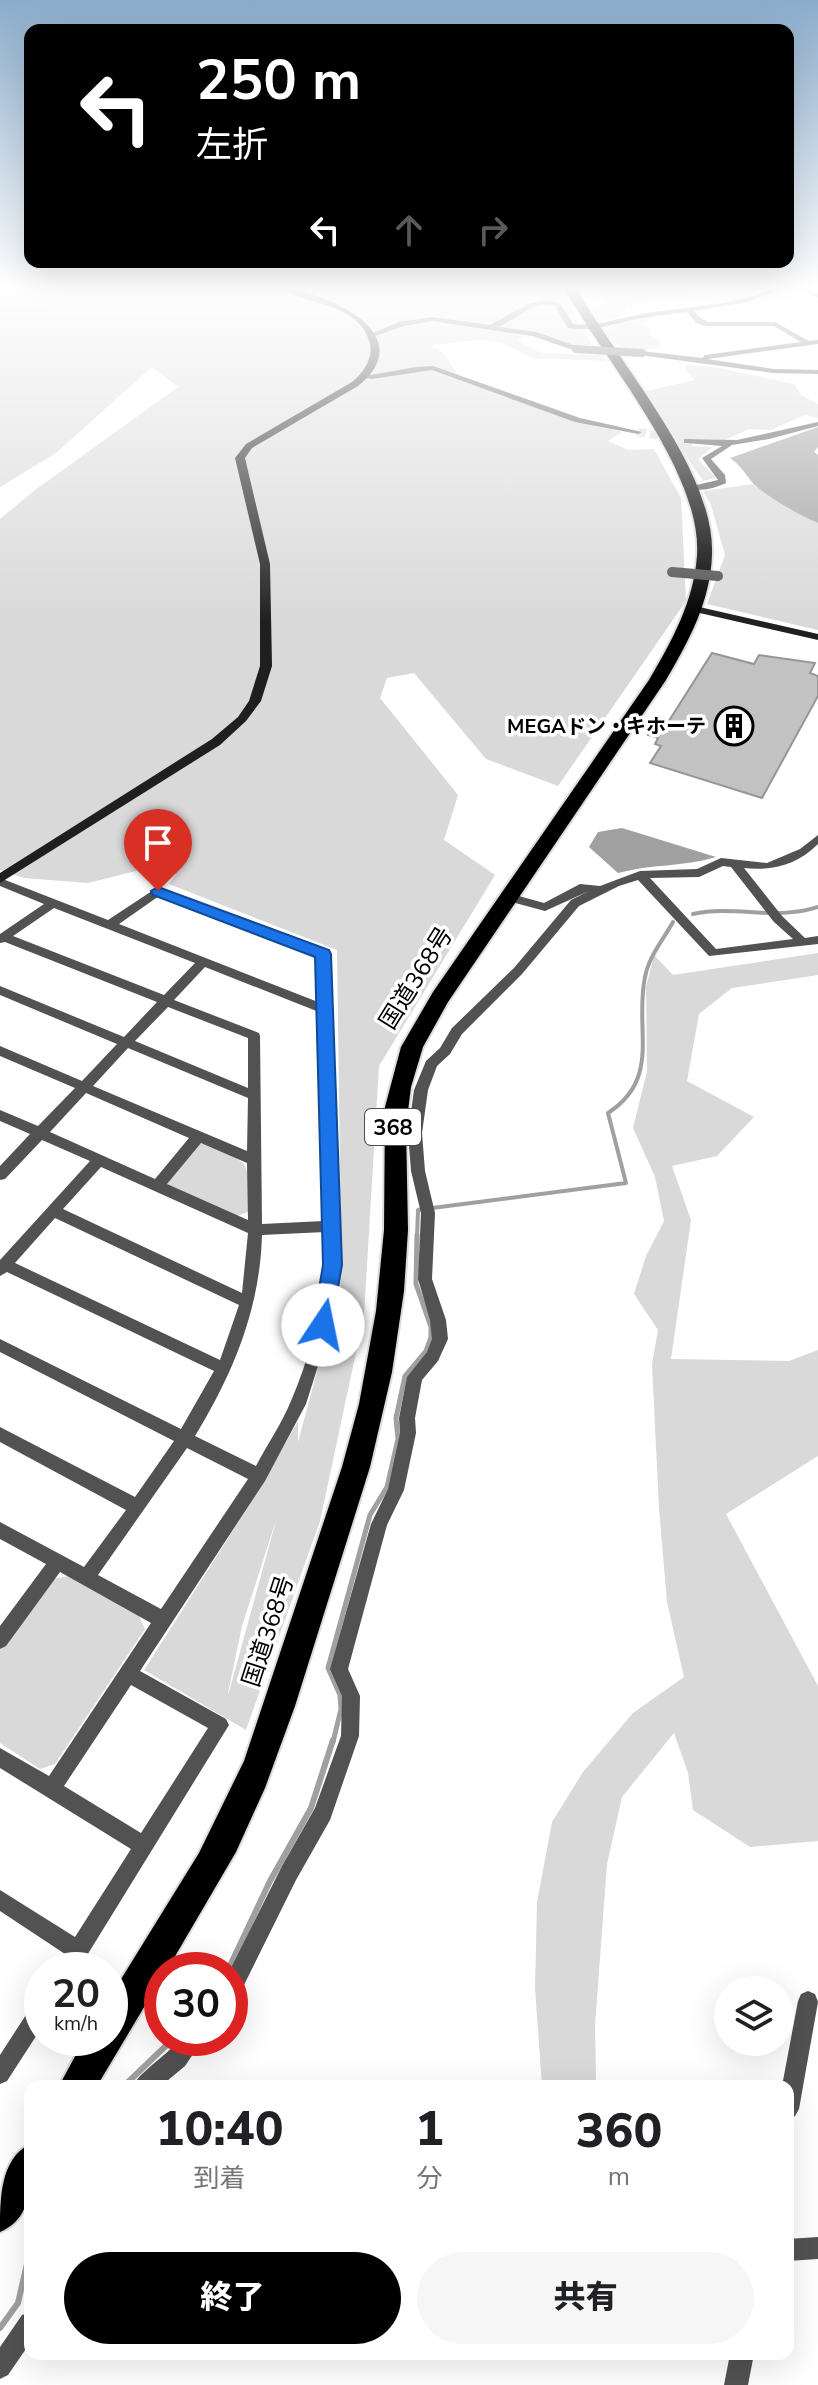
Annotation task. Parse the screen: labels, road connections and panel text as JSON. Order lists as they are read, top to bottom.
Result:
{
  "streets": {
    "highway": ["国道368号", "368"]
  },
  "places": {
    "building": ["MEGAドン・キホーテ"]
  },
  "page": {
    "turn": ["250 m", "左折"],
    "speed": "20 km/h",
    "limit": "30",
    "eta": [
      "10:40",
      "到着",
      "1",
      "分",
      "360",
      "m"
    ],
    "buttons": ["終了", "共有"]
  }
}
